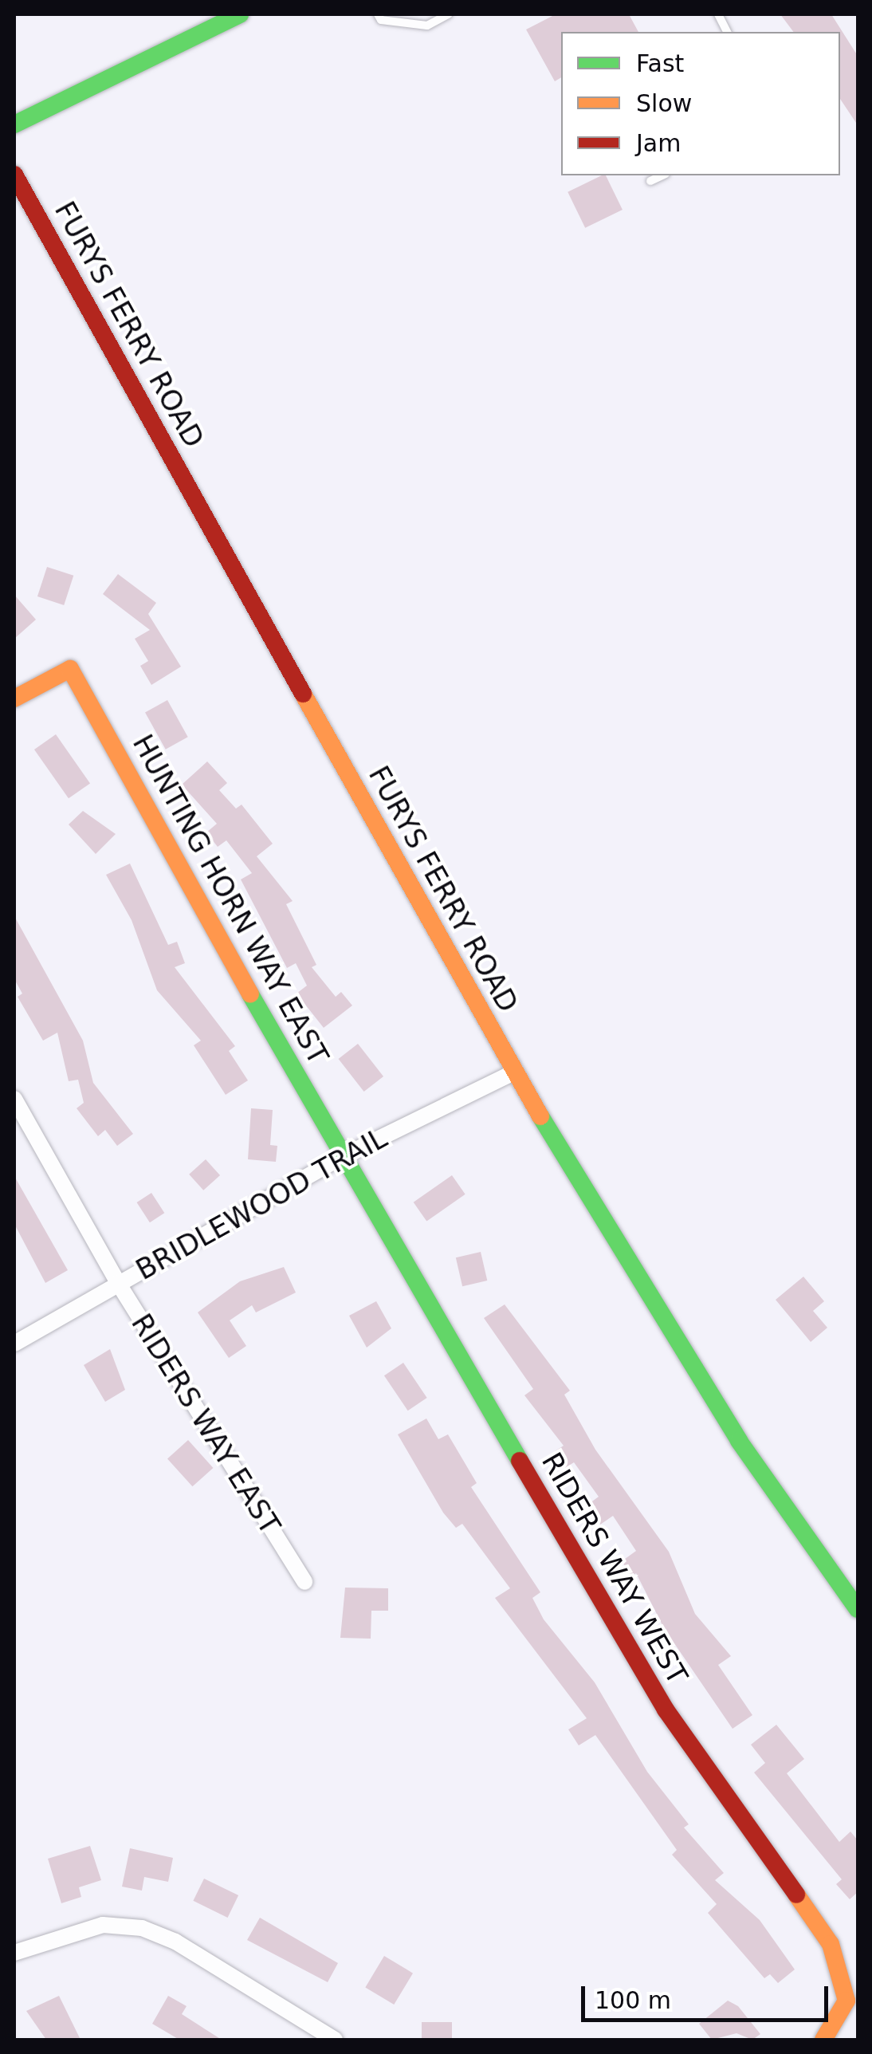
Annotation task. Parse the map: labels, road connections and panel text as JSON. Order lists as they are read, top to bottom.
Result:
{
  "streets": {
    "street": [
      "FURYS FERRY ROAD",
      "HUNTING HORN WAY EAST",
      "BRIDLEWOOD TRAIL",
      "RIDERS WAY EAST",
      "RIDERS WAY WEST"
    ]
  },
  "crossings": [
    ["FURYS FERRY ROAD", "BRIDLEWOOD TRAIL"],
    ["HUNTING HORN WAY EAST", "BRIDLEWOOD TRAIL"],
    ["HUNTING HORN WAY EAST", "RIDERS WAY WEST"],
    ["BRIDLEWOOD TRAIL", "RIDERS WAY EAST"],
    ["BRIDLEWOOD TRAIL", "RIDERS WAY WEST"]
  ],
  "legend": ["Fast", "Slow", "Jam"],
  "scale_bar": "100 m"
}
